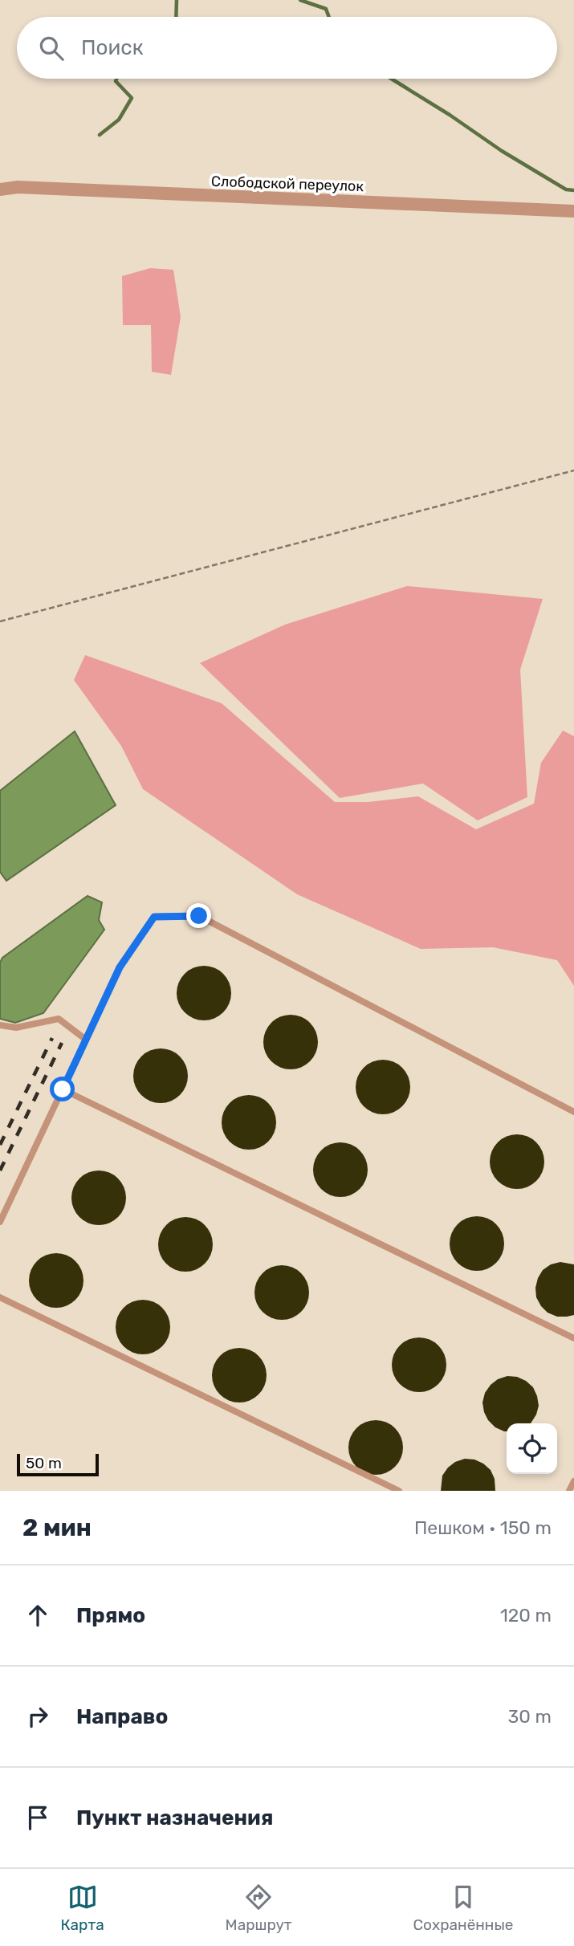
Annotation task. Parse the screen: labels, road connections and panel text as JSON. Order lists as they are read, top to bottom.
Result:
{
  "streets": {
    "street": ["Слободской переулок"]
  },
  "scale_bar": "50 m",
  "page": {
    "search": "Поиск",
    "scale": "50 m",
    "heading": ["2 мин", "Пешком · 150 m"],
    "list": [
      ["Прямо", "120 m"],
      ["Направо", "30 m"],
      "Пункт назначения"
    ],
    "nav": ["Карта", "Маршрут", "Сохранённые"]
  }
}
